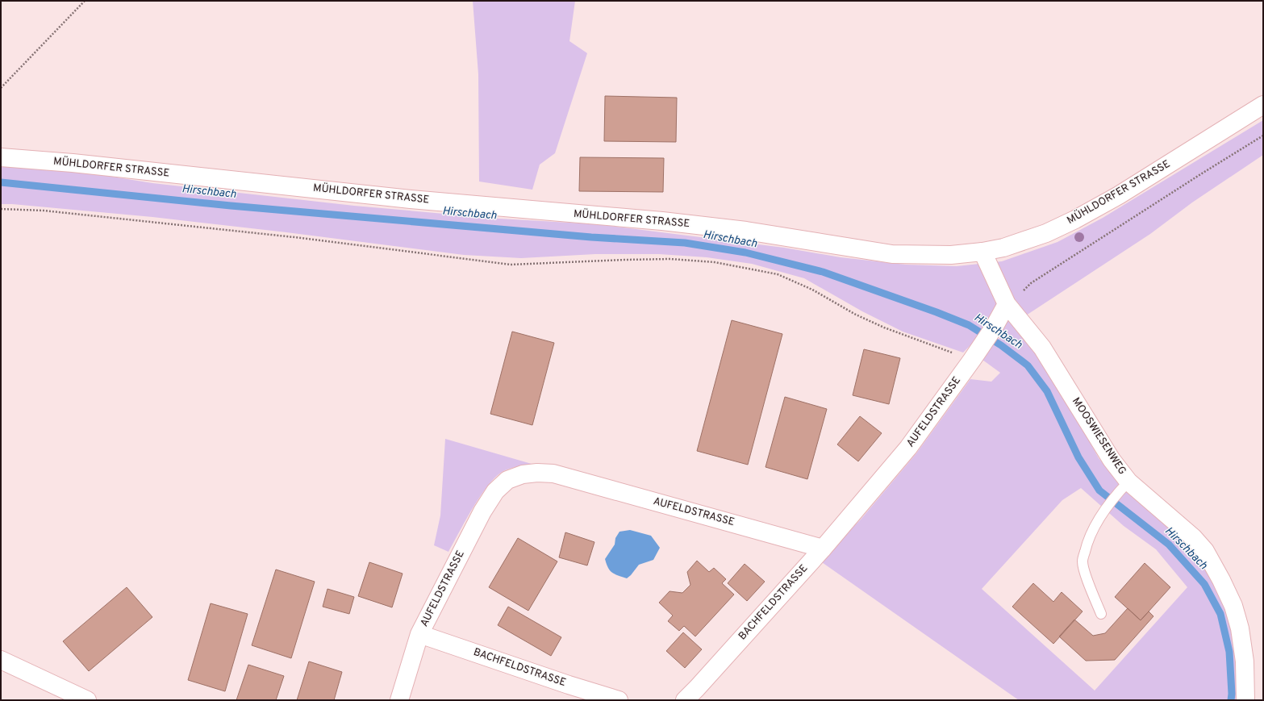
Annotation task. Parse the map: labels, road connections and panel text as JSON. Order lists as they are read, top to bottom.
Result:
{
  "streets": {
    "street": [
      "MÜHLDORFER STRASSE",
      "AUFELDSTRASSE",
      "MOOSWIESENWEG",
      "BACHFELDSTRASSE"
    ]
  },
  "crossings": [
    ["MÜHLDORFER STRASSE", "MOOSWIESENWEG"],
    ["AUFELDSTRASSE", "MOOSWIESENWEG"],
    ["AUFELDSTRASSE", "BACHFELDSTRASSE"]
  ],
  "water": ["Hirschbach"]
}
